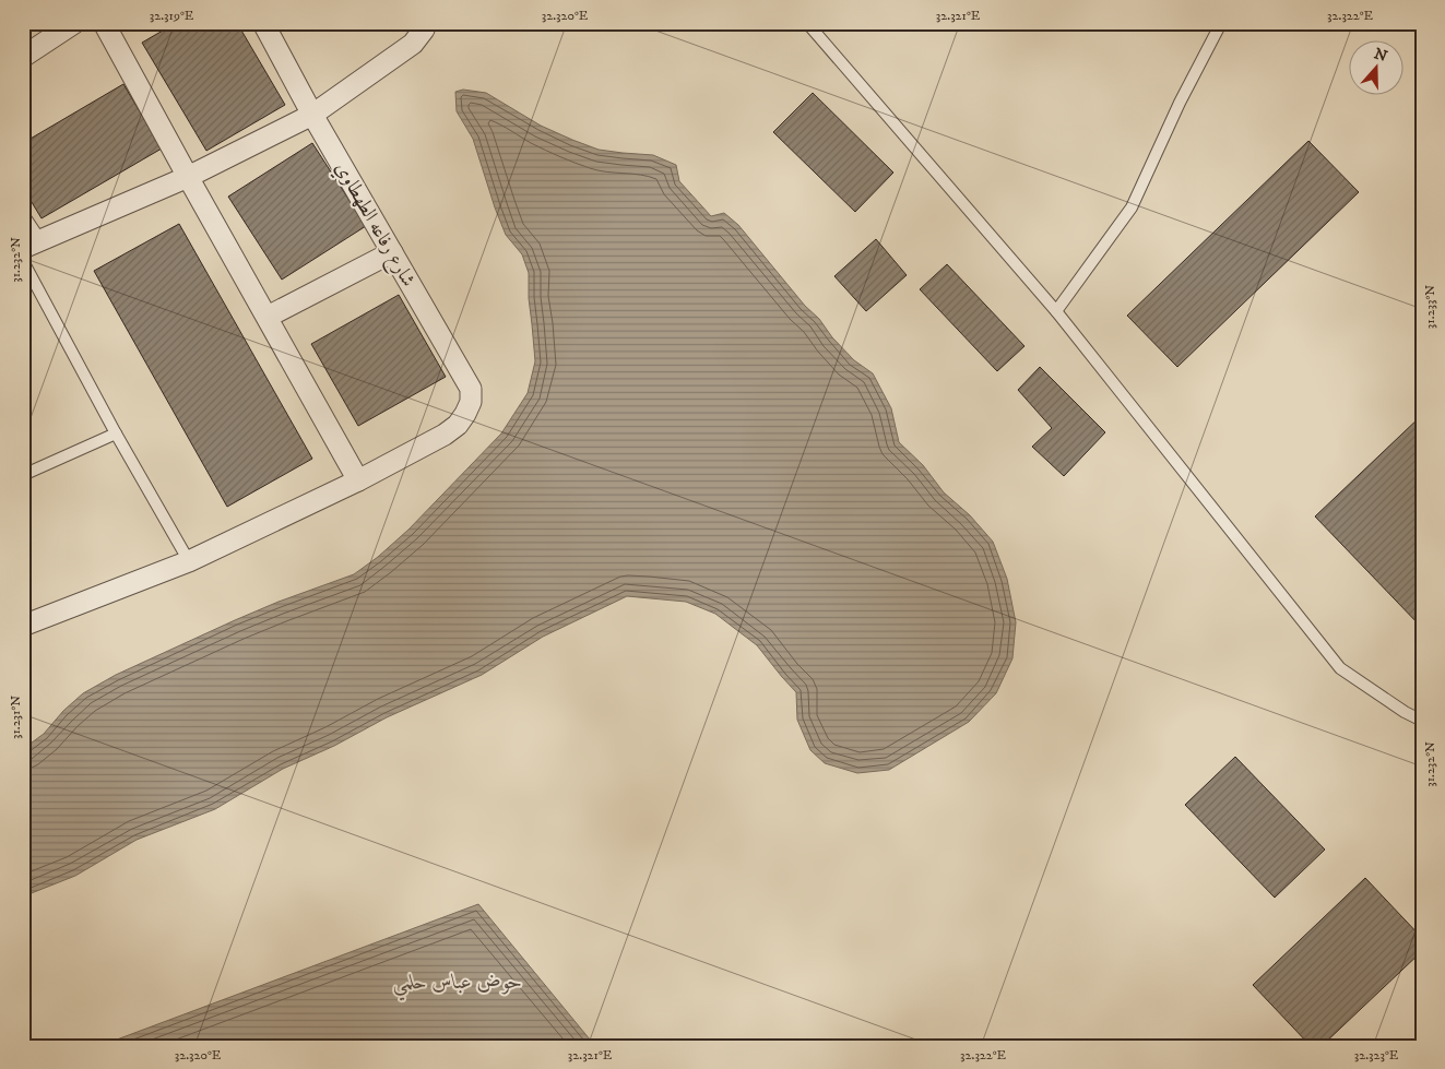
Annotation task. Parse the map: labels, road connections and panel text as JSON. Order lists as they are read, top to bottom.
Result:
{
  "streets": {
    "street": ["شارع رفاعه الطهطاوي"]
  },
  "water": ["حوض عباس حلمي"],
  "north": "top",
  "coordinates": [
    "32.319°E",
    "32.320°E",
    "32.321°E",
    "32.322°E",
    "31.232°N",
    "31.233°N",
    "31.231°N",
    "32.323°E"
  ]
}
